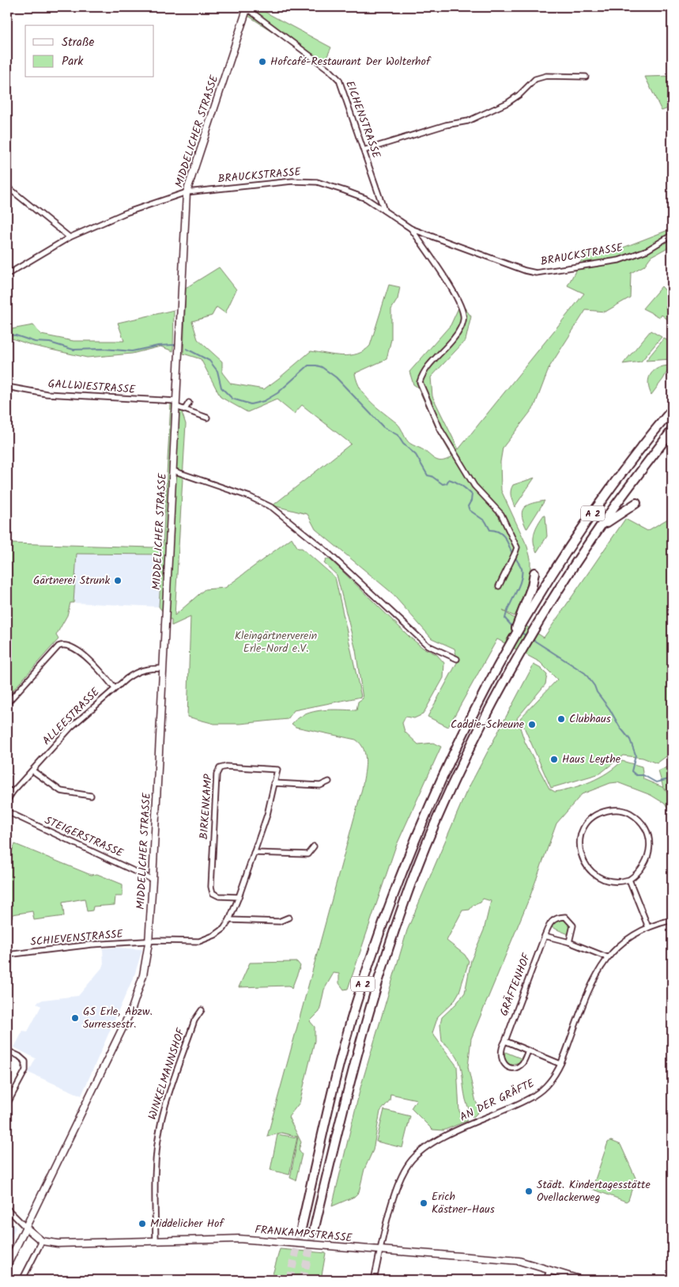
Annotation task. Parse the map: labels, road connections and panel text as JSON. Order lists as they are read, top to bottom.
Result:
{
  "streets": {
    "highway": ["A 2"],
    "street": [
      "EICHENSTRASSE",
      "MIDDELICHER STRASSE",
      "BRAUCKSTRASSE",
      "GALLWIESTRASSE",
      "ALLEESTRASSE",
      "BIRKENKAMP",
      "STEIGERSTRASSE",
      "SCHIEVENSTRASSE",
      "GRÄFTENHOF",
      "WINKELMANNSHOF",
      "AN DER GRÄFTE",
      "FRANKAMPSTRASSE"
    ]
  },
  "crossings": [
    ["EICHENSTRASSE", "MIDDELICHER STRASSE"],
    ["EICHENSTRASSE", "BRAUCKSTRASSE"],
    ["MIDDELICHER STRASSE", "BRAUCKSTRASSE"],
    ["MIDDELICHER STRASSE", "GALLWIESTRASSE"],
    ["MIDDELICHER STRASSE", "ALLEESTRASSE"],
    ["MIDDELICHER STRASSE", "BIRKENKAMP"],
    ["MIDDELICHER STRASSE", "STEIGERSTRASSE"],
    ["MIDDELICHER STRASSE", "SCHIEVENSTRASSE"],
    ["BIRKENKAMP", "SCHIEVENSTRASSE"],
    ["WINKELMANNSHOF", "FRANKAMPSTRASSE"],
    ["AN DER GRÄFTE", "FRANKAMPSTRASSE"]
  ],
  "parks": ["Kleingärtnerverein Erle-Nord e.V."],
  "places": [
    "Hofcafé-Restaurant Der Wolterhof",
    "Gärtnerei Strunk",
    "Clubhaus",
    "Caddie-Scheune",
    "Haus Leythe",
    "GS Erle, Abzw. Surressestr.",
    "Städt. Kindertagesstätte Ovellackerweg",
    "Erich Kästner-Haus",
    "Middelicher Hof"
  ],
  "legend": ["Straße", "Park"]
}
